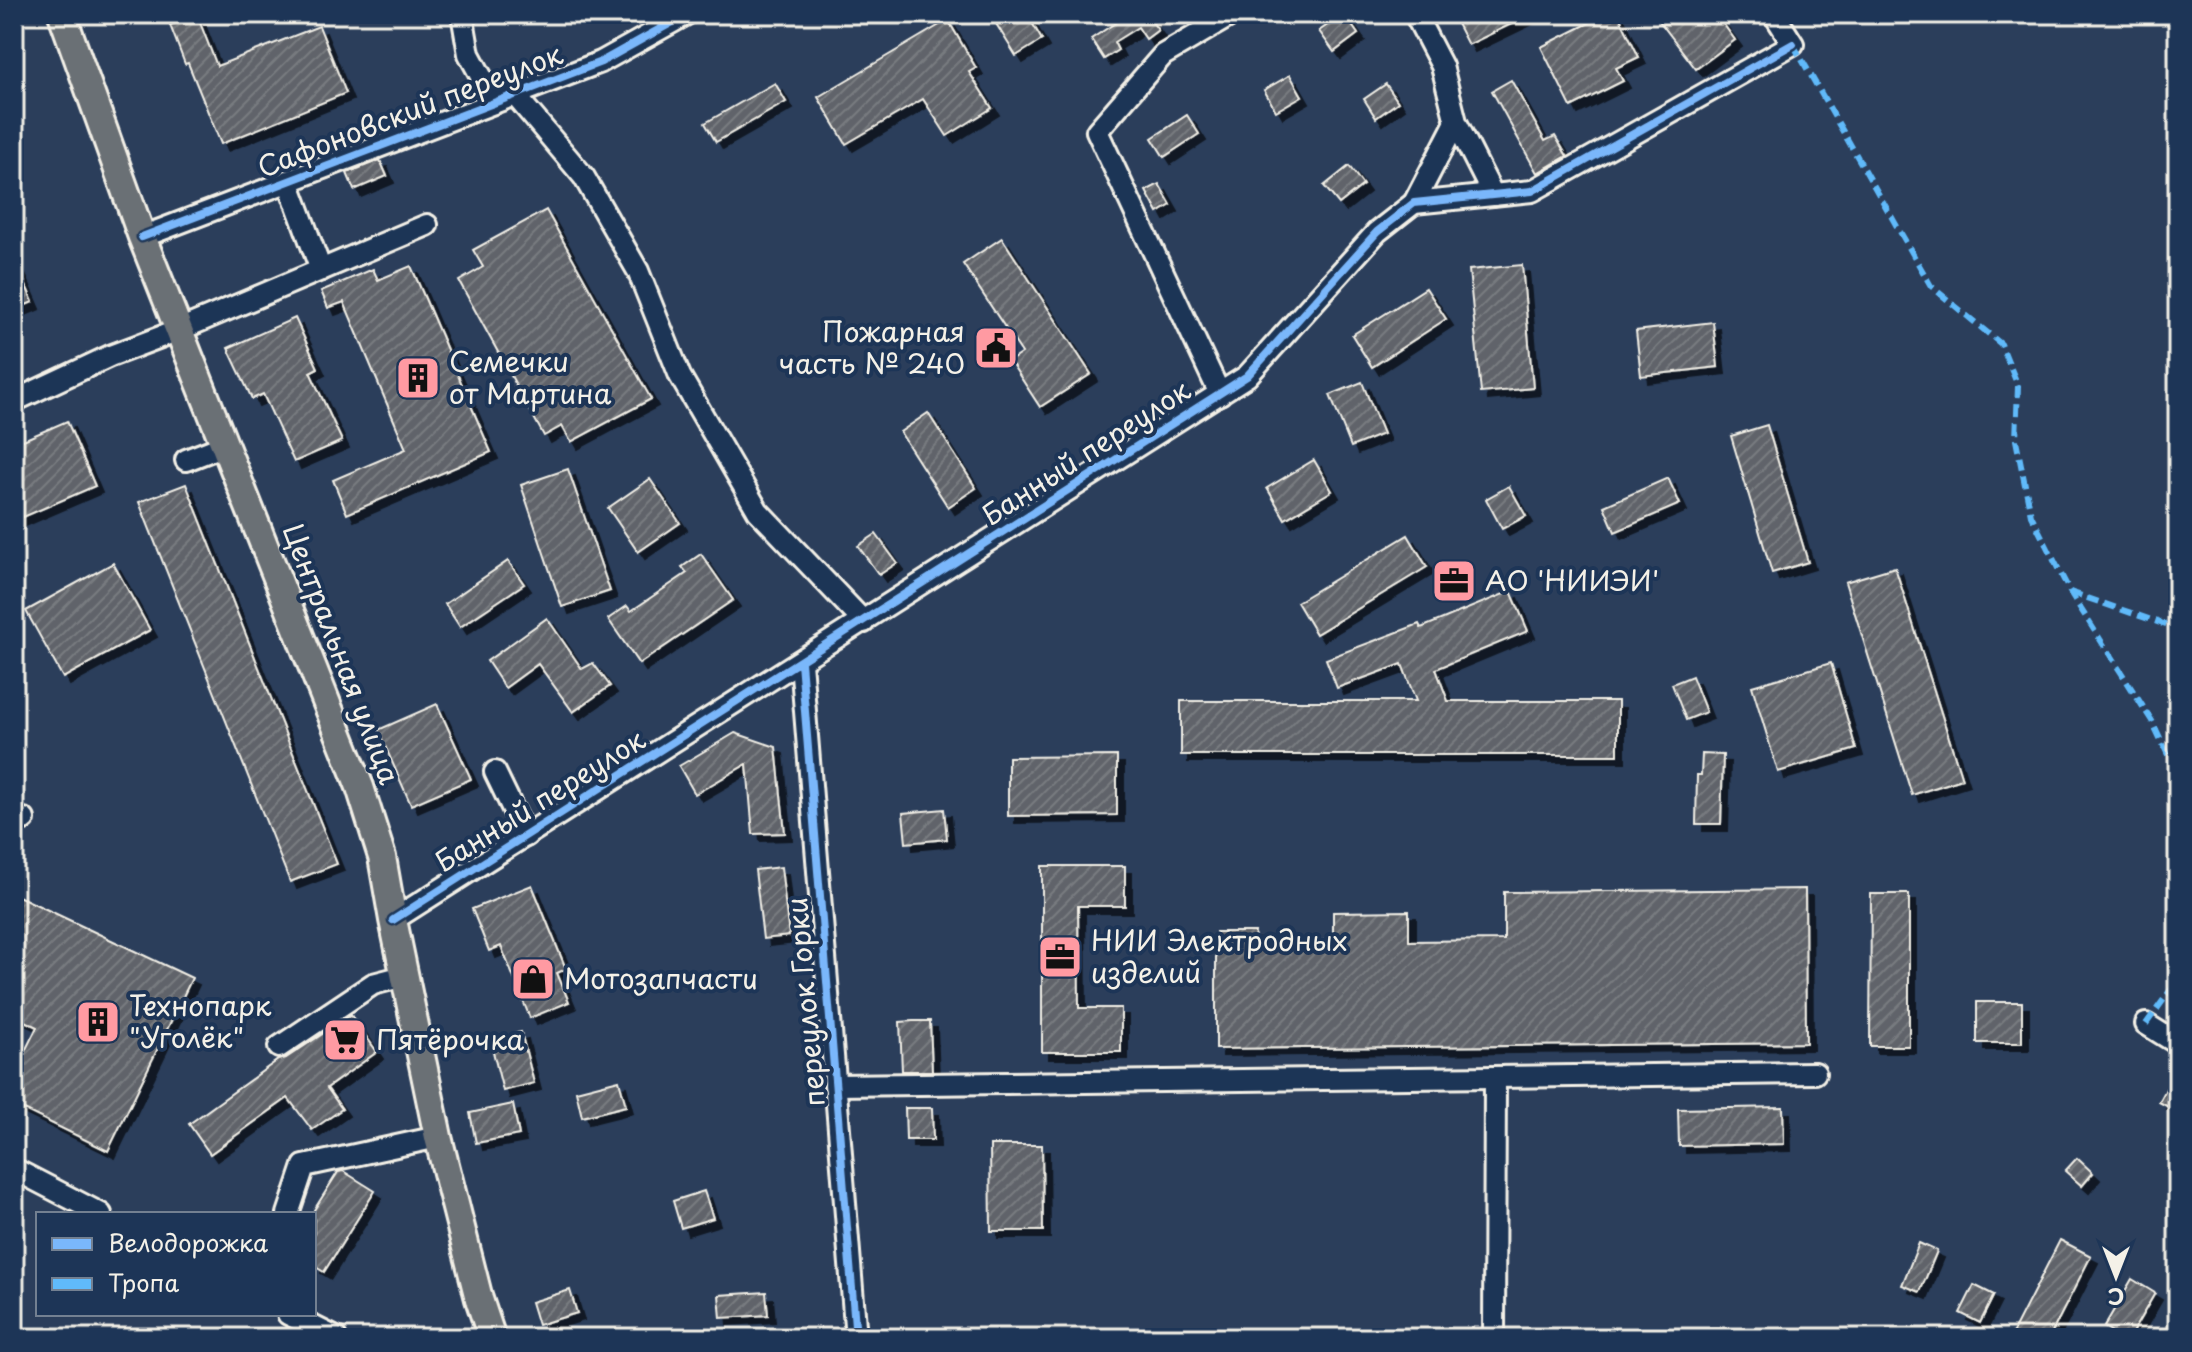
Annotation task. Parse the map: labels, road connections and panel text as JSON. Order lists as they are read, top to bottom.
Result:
{
  "streets": {
    "main road": ["Центральная улица"],
    "street": ["Сафоновский переулок", "Банный переулок", "переулок Горки"]
  },
  "crossings": [
    ["Сафоновский переулок", "Центральная улица"],
    ["Банный переулок", "Центральная улица"],
    ["Банный переулок", "переулок Горки"]
  ],
  "places": {
    "public building": ["Пожарная часть № 240"],
    "building": ["Семечки от Мартина", "Технопарк \"Уголёк\""],
    "office": ["АО 'НИИЭИ'", "НИИ Электродных изделий"],
    "shop": ["Мотозапчасти"],
    "supermarket": ["Пятёрочка"]
  },
  "legend": ["Велодорожка", "Тропа"],
  "north": "bottom"
}
